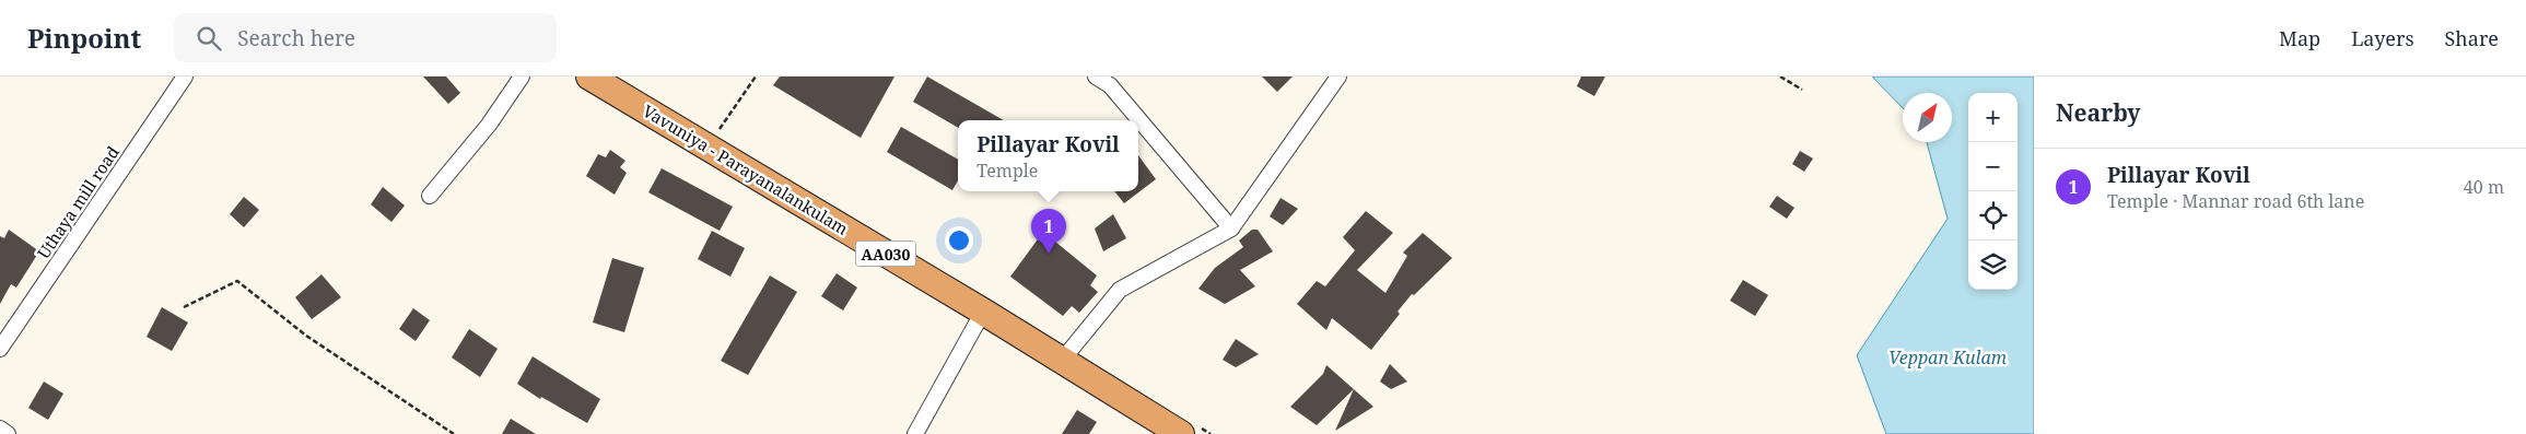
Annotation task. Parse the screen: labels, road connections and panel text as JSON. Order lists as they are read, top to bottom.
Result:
{
  "streets": {
    "highway": ["Vavuniya - Parayanalankulam", "AA030"],
    "street": ["Uthaya mill road"]
  },
  "water": ["Veppan Kulam"],
  "north": "top right",
  "page": {
    "header": "Pinpoint",
    "search": "Search here",
    "nav": ["Map", "Layers", "Share"],
    "heading": "Nearby",
    "map_buttons": ["+", "−"],
    "popup": ["Pillayar Kovil", "Temple"],
    "list": [
      {
        "mark": "1",
        "name": "Pillayar Kovil",
        "note": "Temple · Mannar road 6th lane",
        "value": "40 m"
      }
    ],
    "pins": "1"
  }
}
